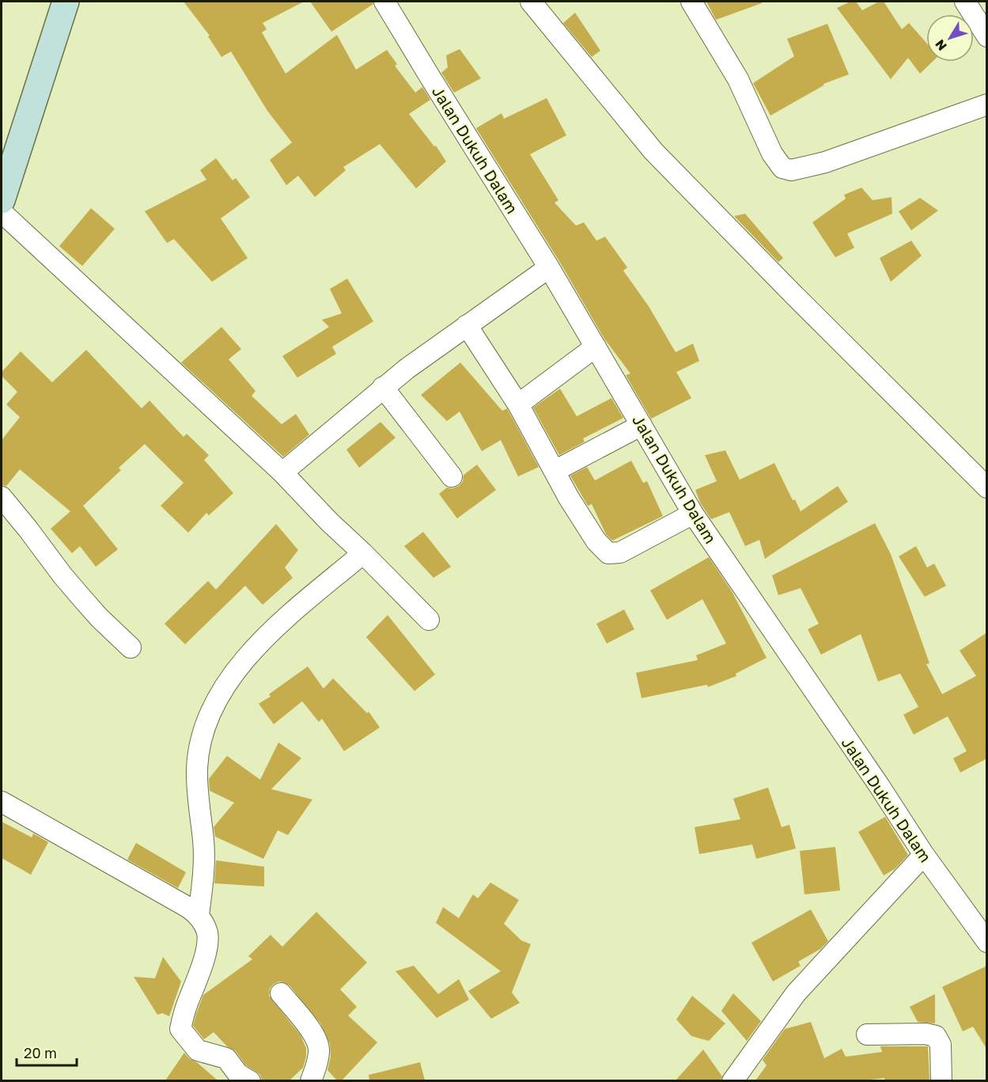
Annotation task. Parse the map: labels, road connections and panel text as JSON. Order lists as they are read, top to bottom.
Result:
{
  "streets": {
    "street": ["Jalan Dukuh Dalam"]
  },
  "scale_bar": "20 m",
  "north": "bottom left"
}
